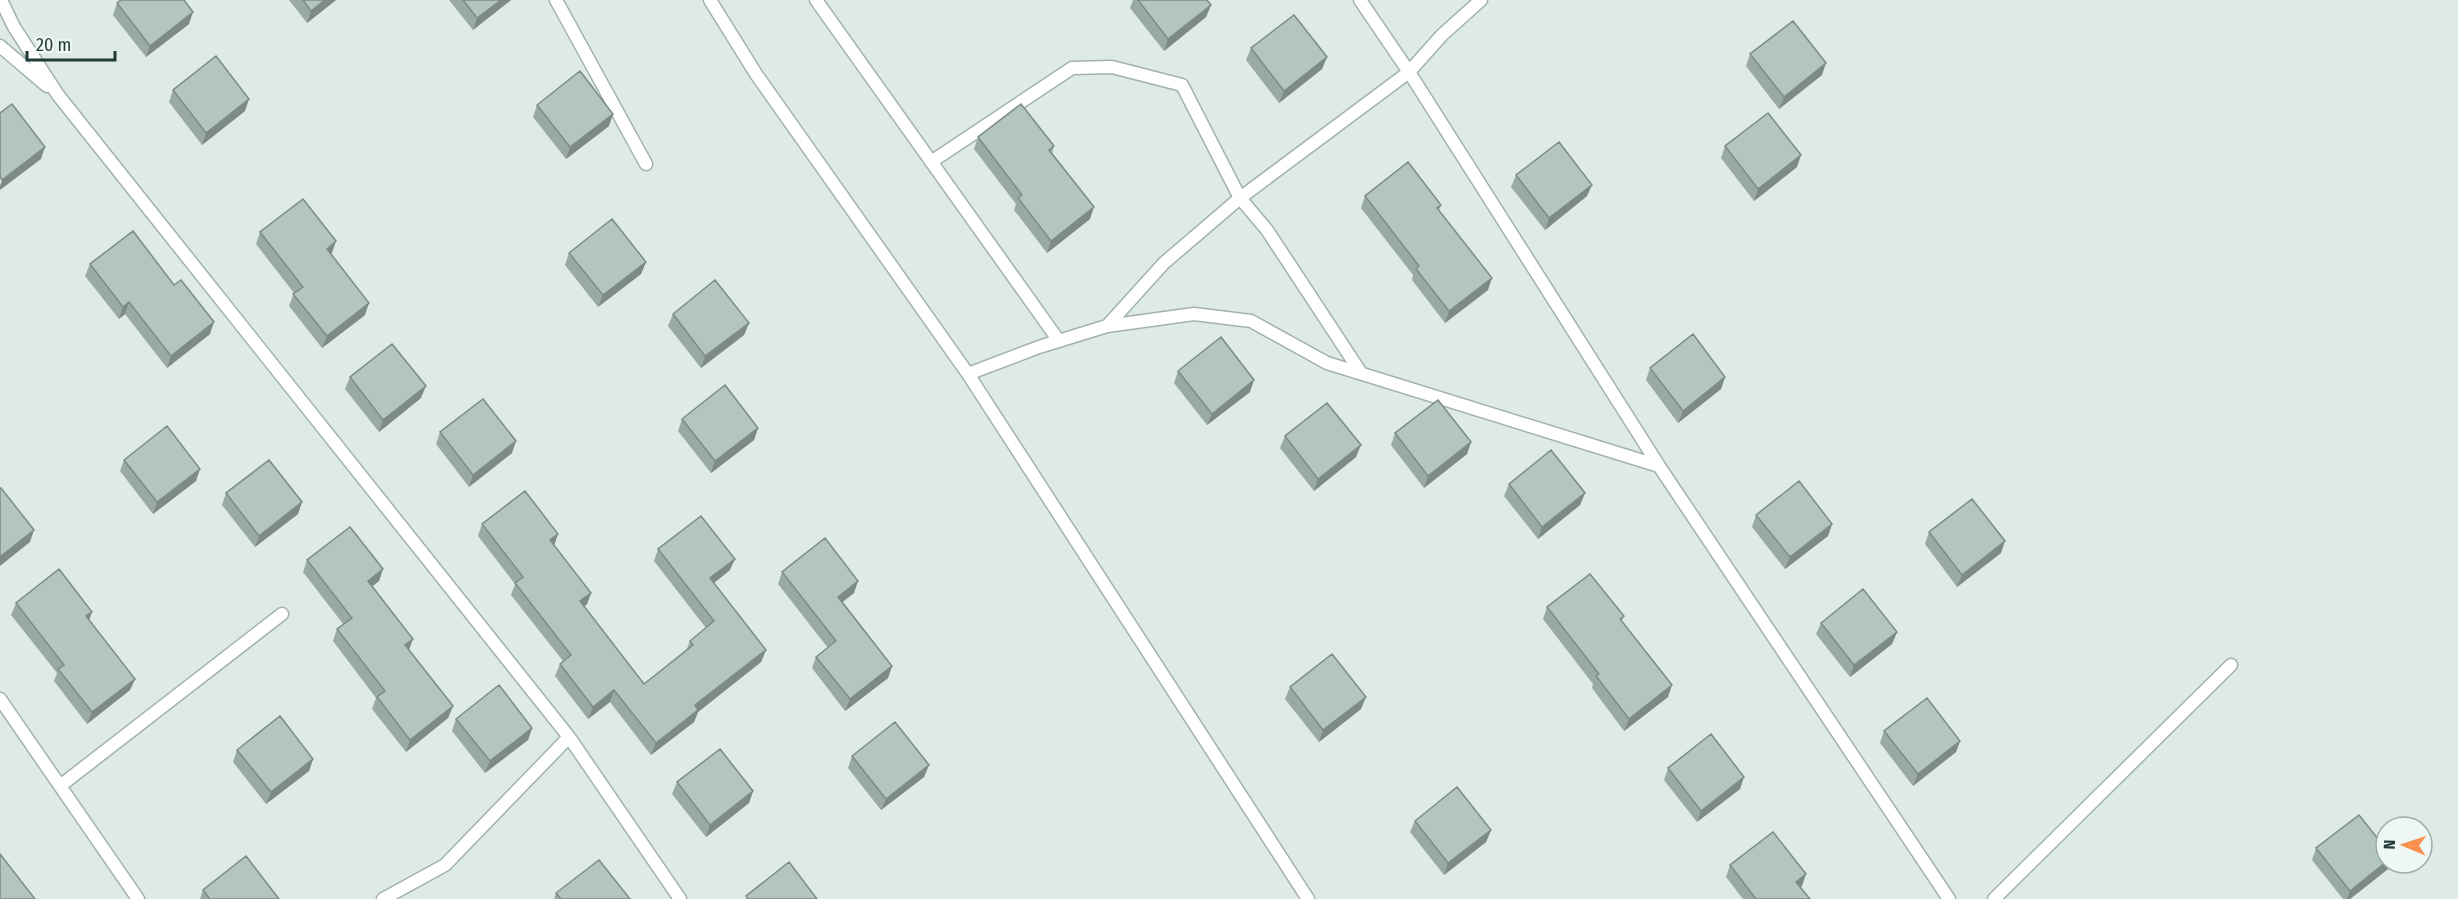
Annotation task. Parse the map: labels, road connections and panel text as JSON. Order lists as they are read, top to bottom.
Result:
{
  "scale_bar": "20 m",
  "north": "left"
}
